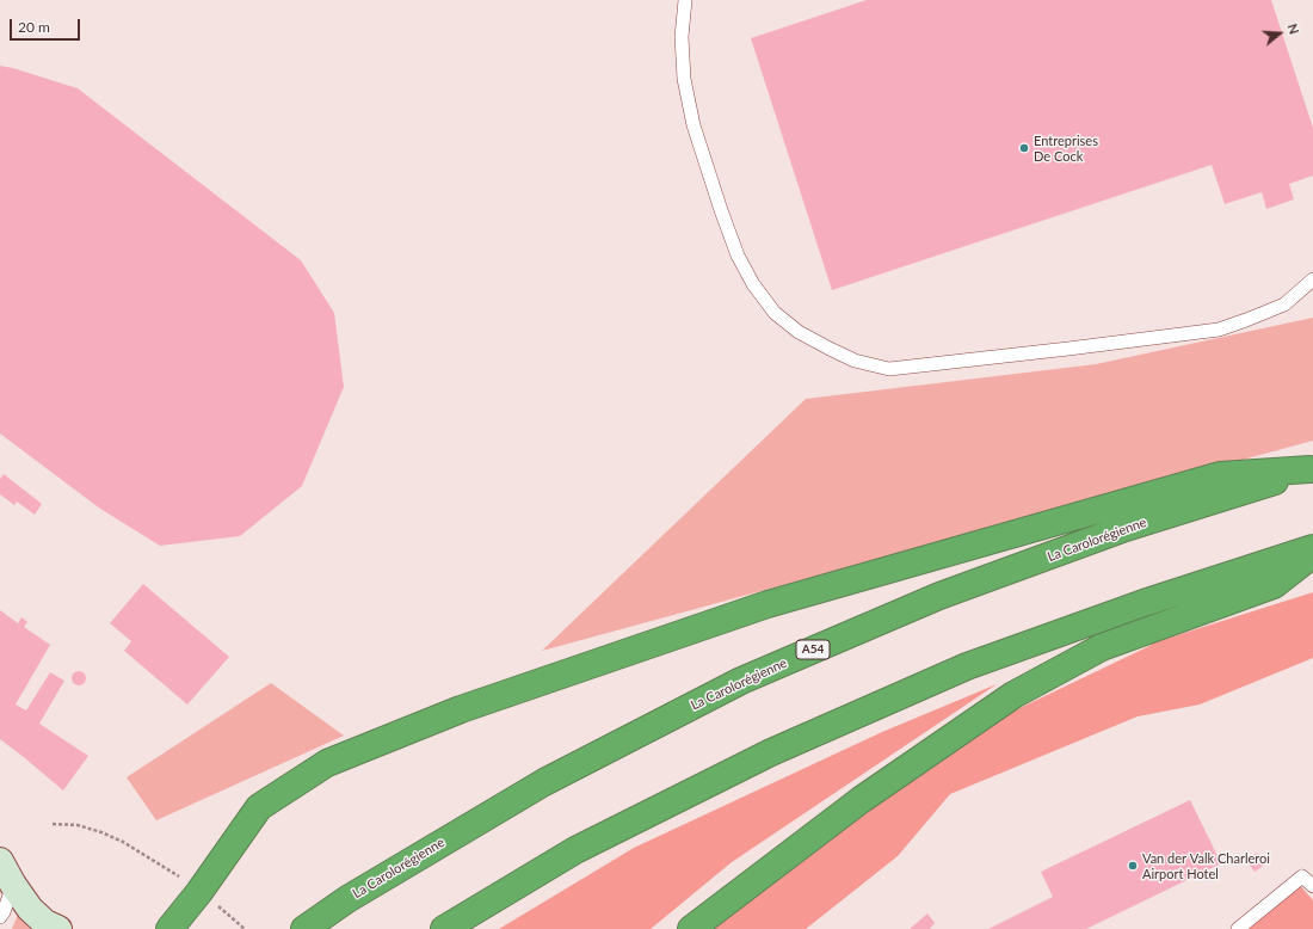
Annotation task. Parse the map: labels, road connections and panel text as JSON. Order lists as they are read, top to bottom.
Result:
{
  "streets": {
    "highway": ["La Carolorégienne", "A54"]
  },
  "places": ["Entreprises De Cock", "Van der Valk Charleroi Airport Hotel"],
  "scale_bar": "20 m",
  "north": "right"
}
